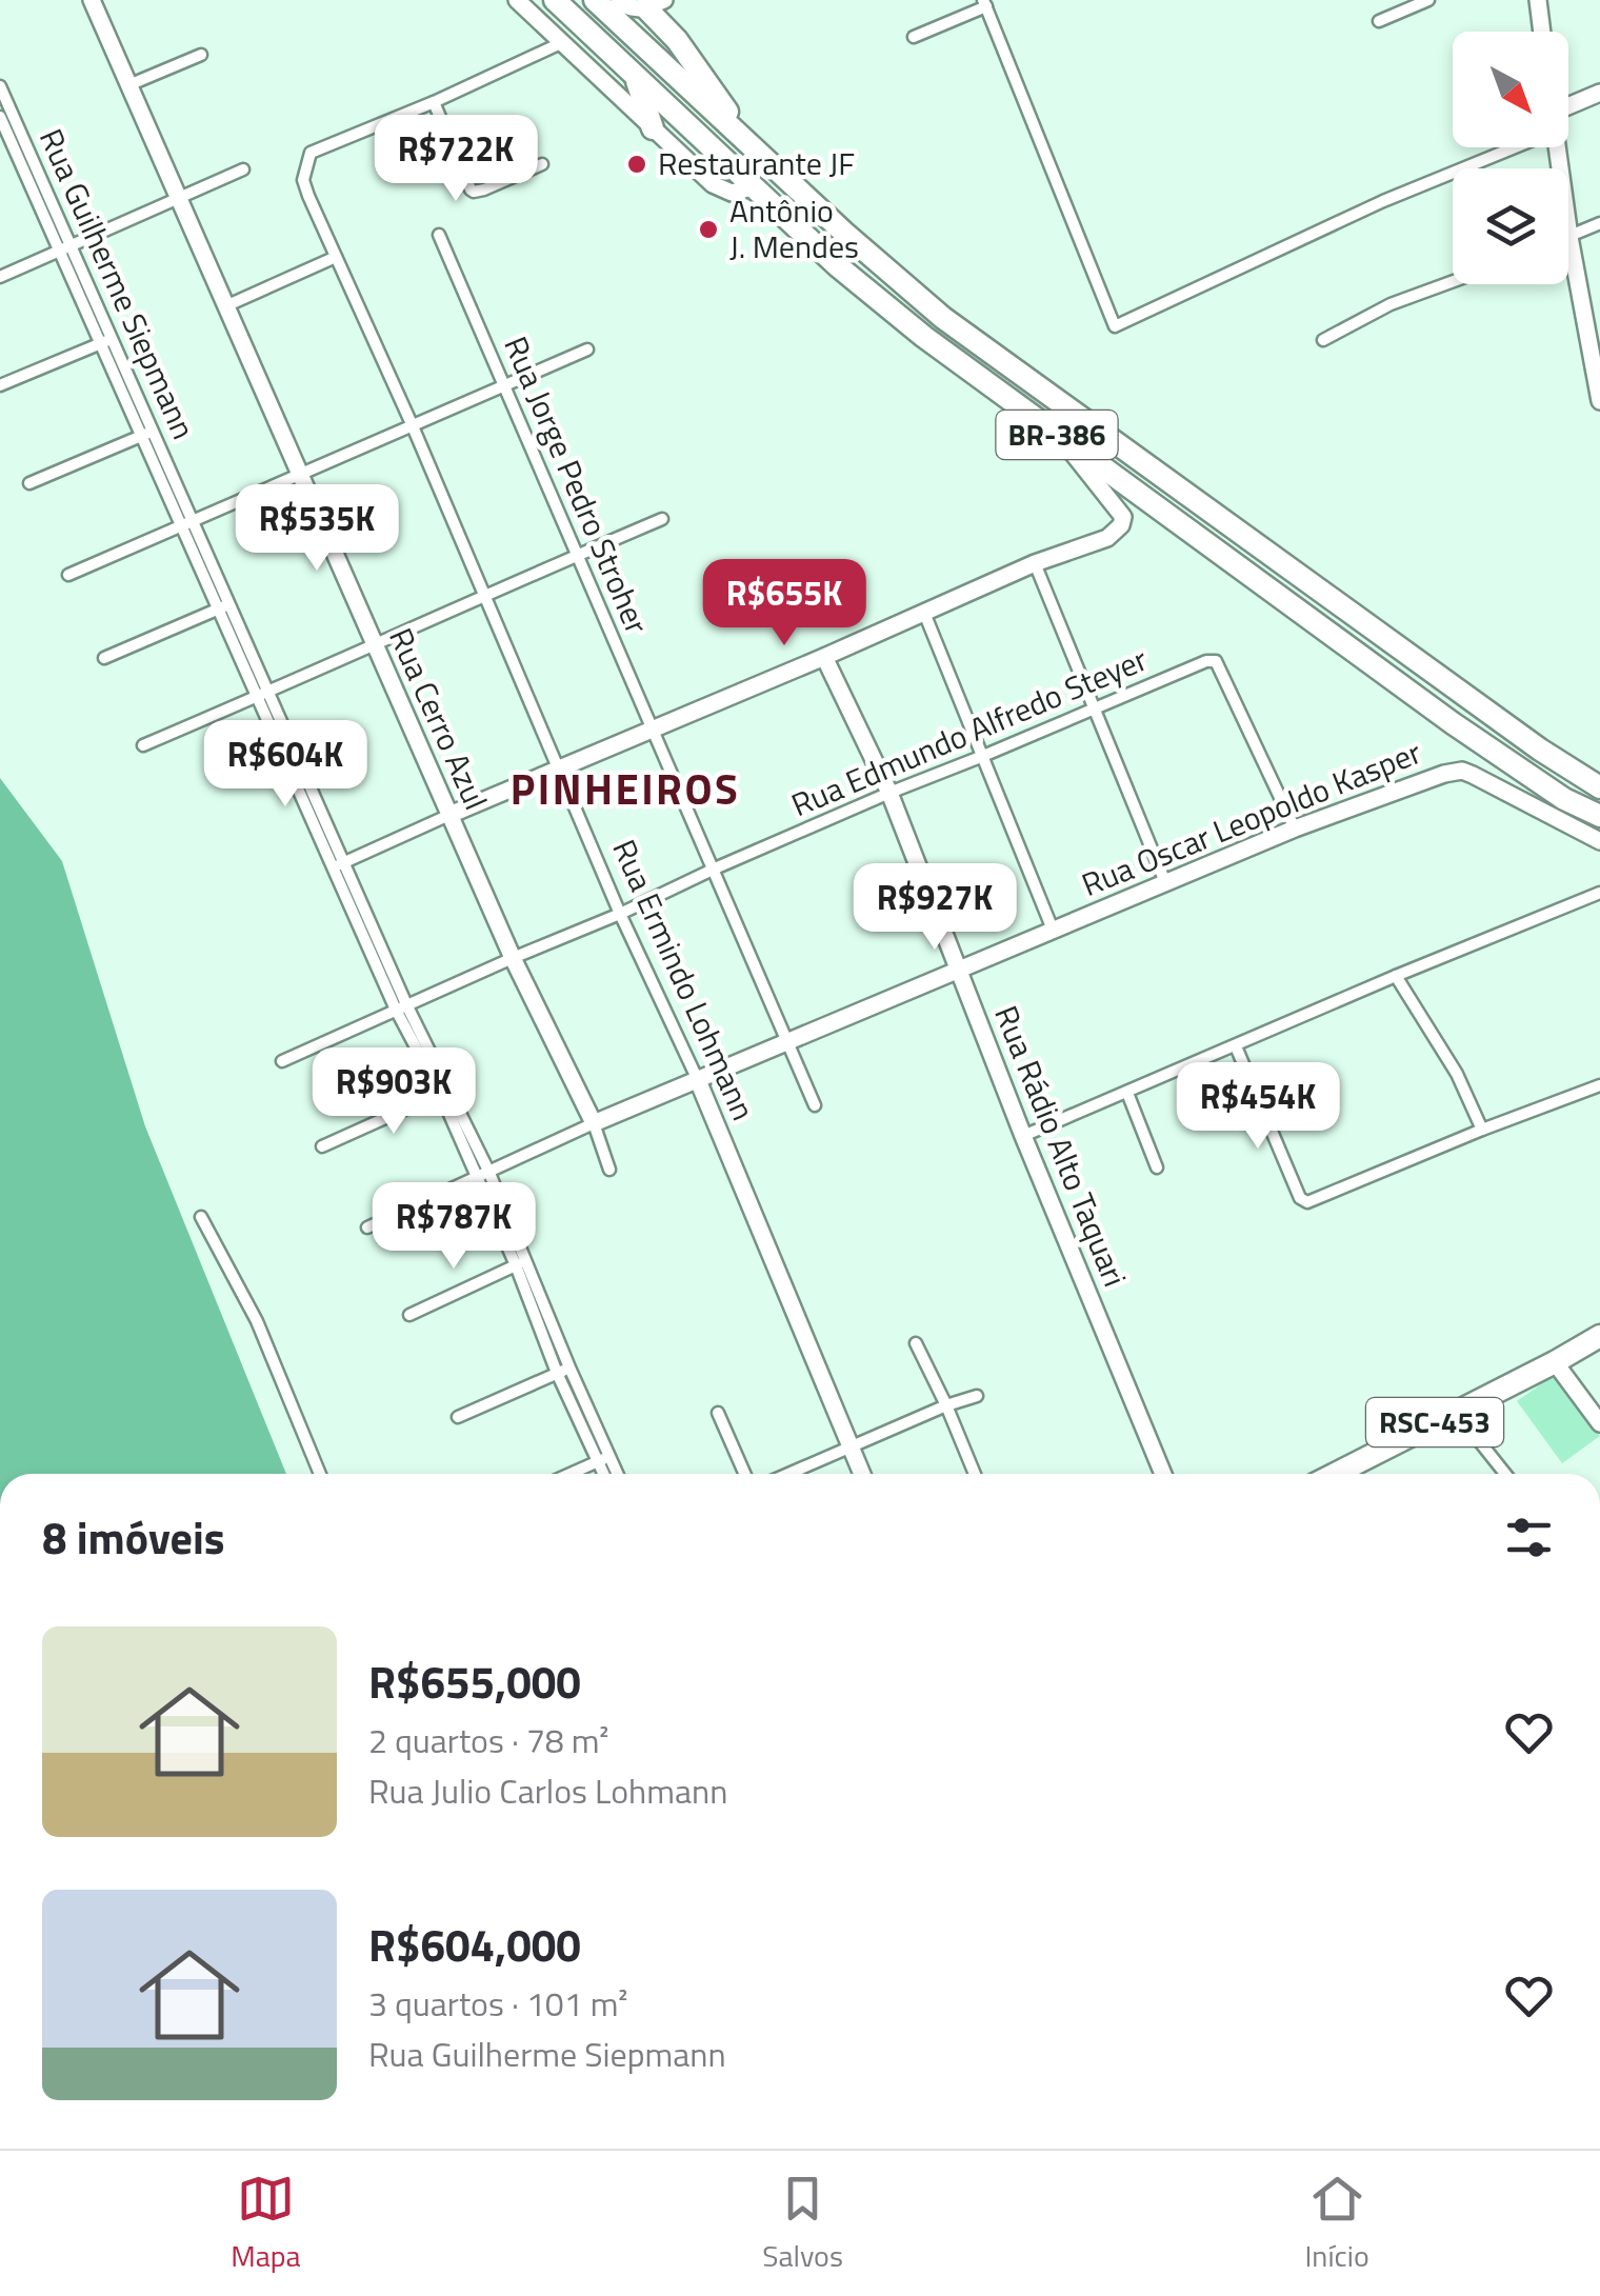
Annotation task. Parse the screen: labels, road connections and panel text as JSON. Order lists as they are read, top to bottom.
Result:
{
  "streets": {
    "highway": ["BR-386", "RSC-453"],
    "street": [
      "Rua Guilherme Siepmann",
      "Rua Jorge Pedro Stroher",
      "Rua Cerro Azul",
      "Rua Edmundo Alfredo Steyer",
      "Rua Oscar Leopoldo Kasper",
      "Rua Ermindo Lohmann",
      "Rua Rádio Alto Taquari"
    ]
  },
  "crossings": [
    ["Rua Guilherme Siepmann", "Rua Edmundo Alfredo Steyer"],
    ["Rua Guilherme Siepmann", "Rua Oscar Leopoldo Kasper"],
    ["Rua Jorge Pedro Stroher", "Rua Edmundo Alfredo Steyer"],
    ["Rua Jorge Pedro Stroher", "Rua Oscar Leopoldo Kasper"],
    ["Rua Cerro Azul", "Rua Edmundo Alfredo Steyer"],
    ["Rua Cerro Azul", "Rua Oscar Leopoldo Kasper"],
    ["Rua Edmundo Alfredo Steyer", "Rua Oscar Leopoldo Kasper"],
    ["Rua Edmundo Alfredo Steyer", "Rua Ermindo Lohmann"],
    ["Rua Edmundo Alfredo Steyer", "Rua Rádio Alto Taquari"],
    ["Rua Oscar Leopoldo Kasper", "Rua Ermindo Lohmann"],
    ["Rua Oscar Leopoldo Kasper", "Rua Rádio Alto Taquari"]
  ],
  "districts": ["PINHEIROS"],
  "places": ["Restaurante JF", "Antônio J. Mendes"],
  "north": "bottom right",
  "page": {
    "price": [
      "R$722K",
      "R$535K",
      "R$655K",
      "R$604K",
      "R$927K",
      "R$903K",
      "R$454K",
      "R$787K"
    ],
    "heading": "8 imóveis",
    "list": [
      {
        "name": "R$655,000",
        "note": "2 quartos · 78 m² · Rua Julio Carlos Lohmann"
      },
      {
        "name": "R$604,000",
        "note": "3 quartos · 101 m² · Rua Guilherme Siepmann"
      }
    ],
    "tabs": ["Mapa", "Salvos", "Início"]
  }
}
